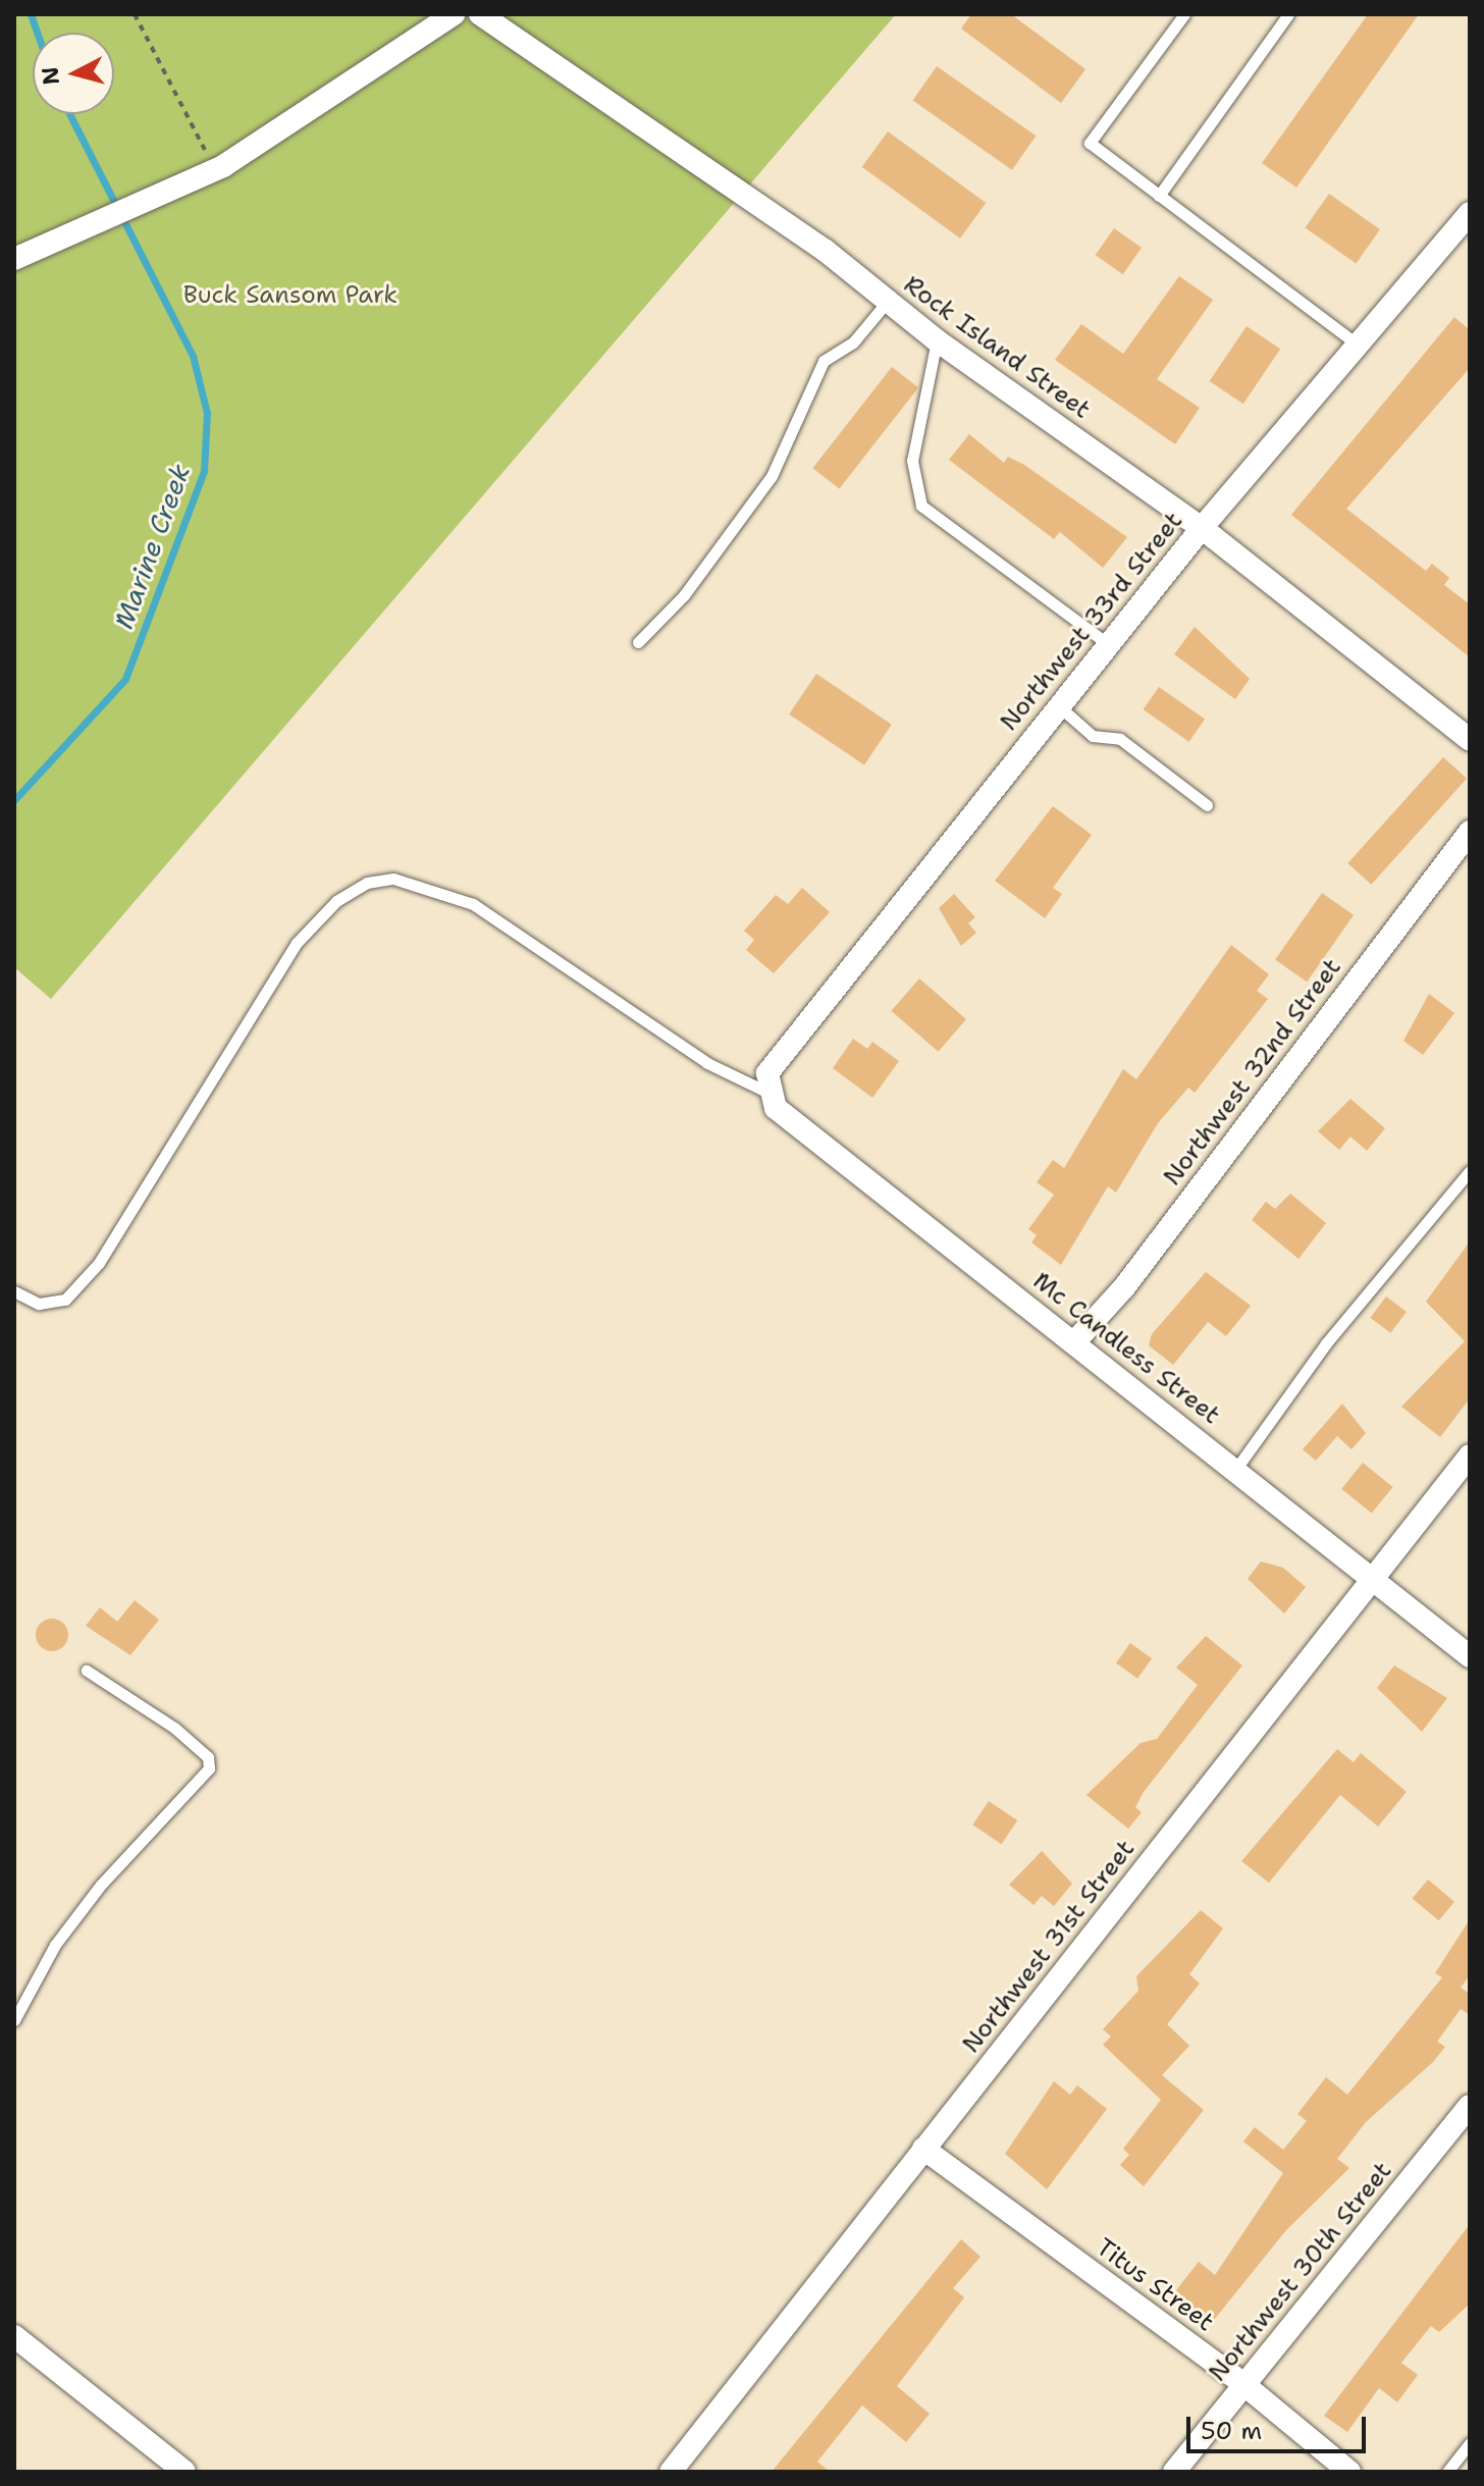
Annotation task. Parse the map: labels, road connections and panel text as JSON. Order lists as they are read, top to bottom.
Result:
{
  "streets": {
    "street": [
      "Rock Island Street",
      "Northwest 33rd Street",
      "Northwest 32nd Street",
      "Mc Candless Street",
      "Northwest 31st Street",
      "Northwest 30th Street",
      "Titus Street"
    ]
  },
  "crossings": [
    ["Rock Island Street", "Northwest 33rd Street"],
    ["Northwest 33rd Street", "Mc Candless Street"],
    ["Northwest 32nd Street", "Mc Candless Street"],
    ["Mc Candless Street", "Northwest 31st Street"],
    ["Northwest 31st Street", "Titus Street"],
    ["Northwest 30th Street", "Titus Street"]
  ],
  "water": ["Marine Creek"],
  "parks": ["Buck Sansom Park"],
  "scale_bar": "50 m",
  "north": "left"
}
